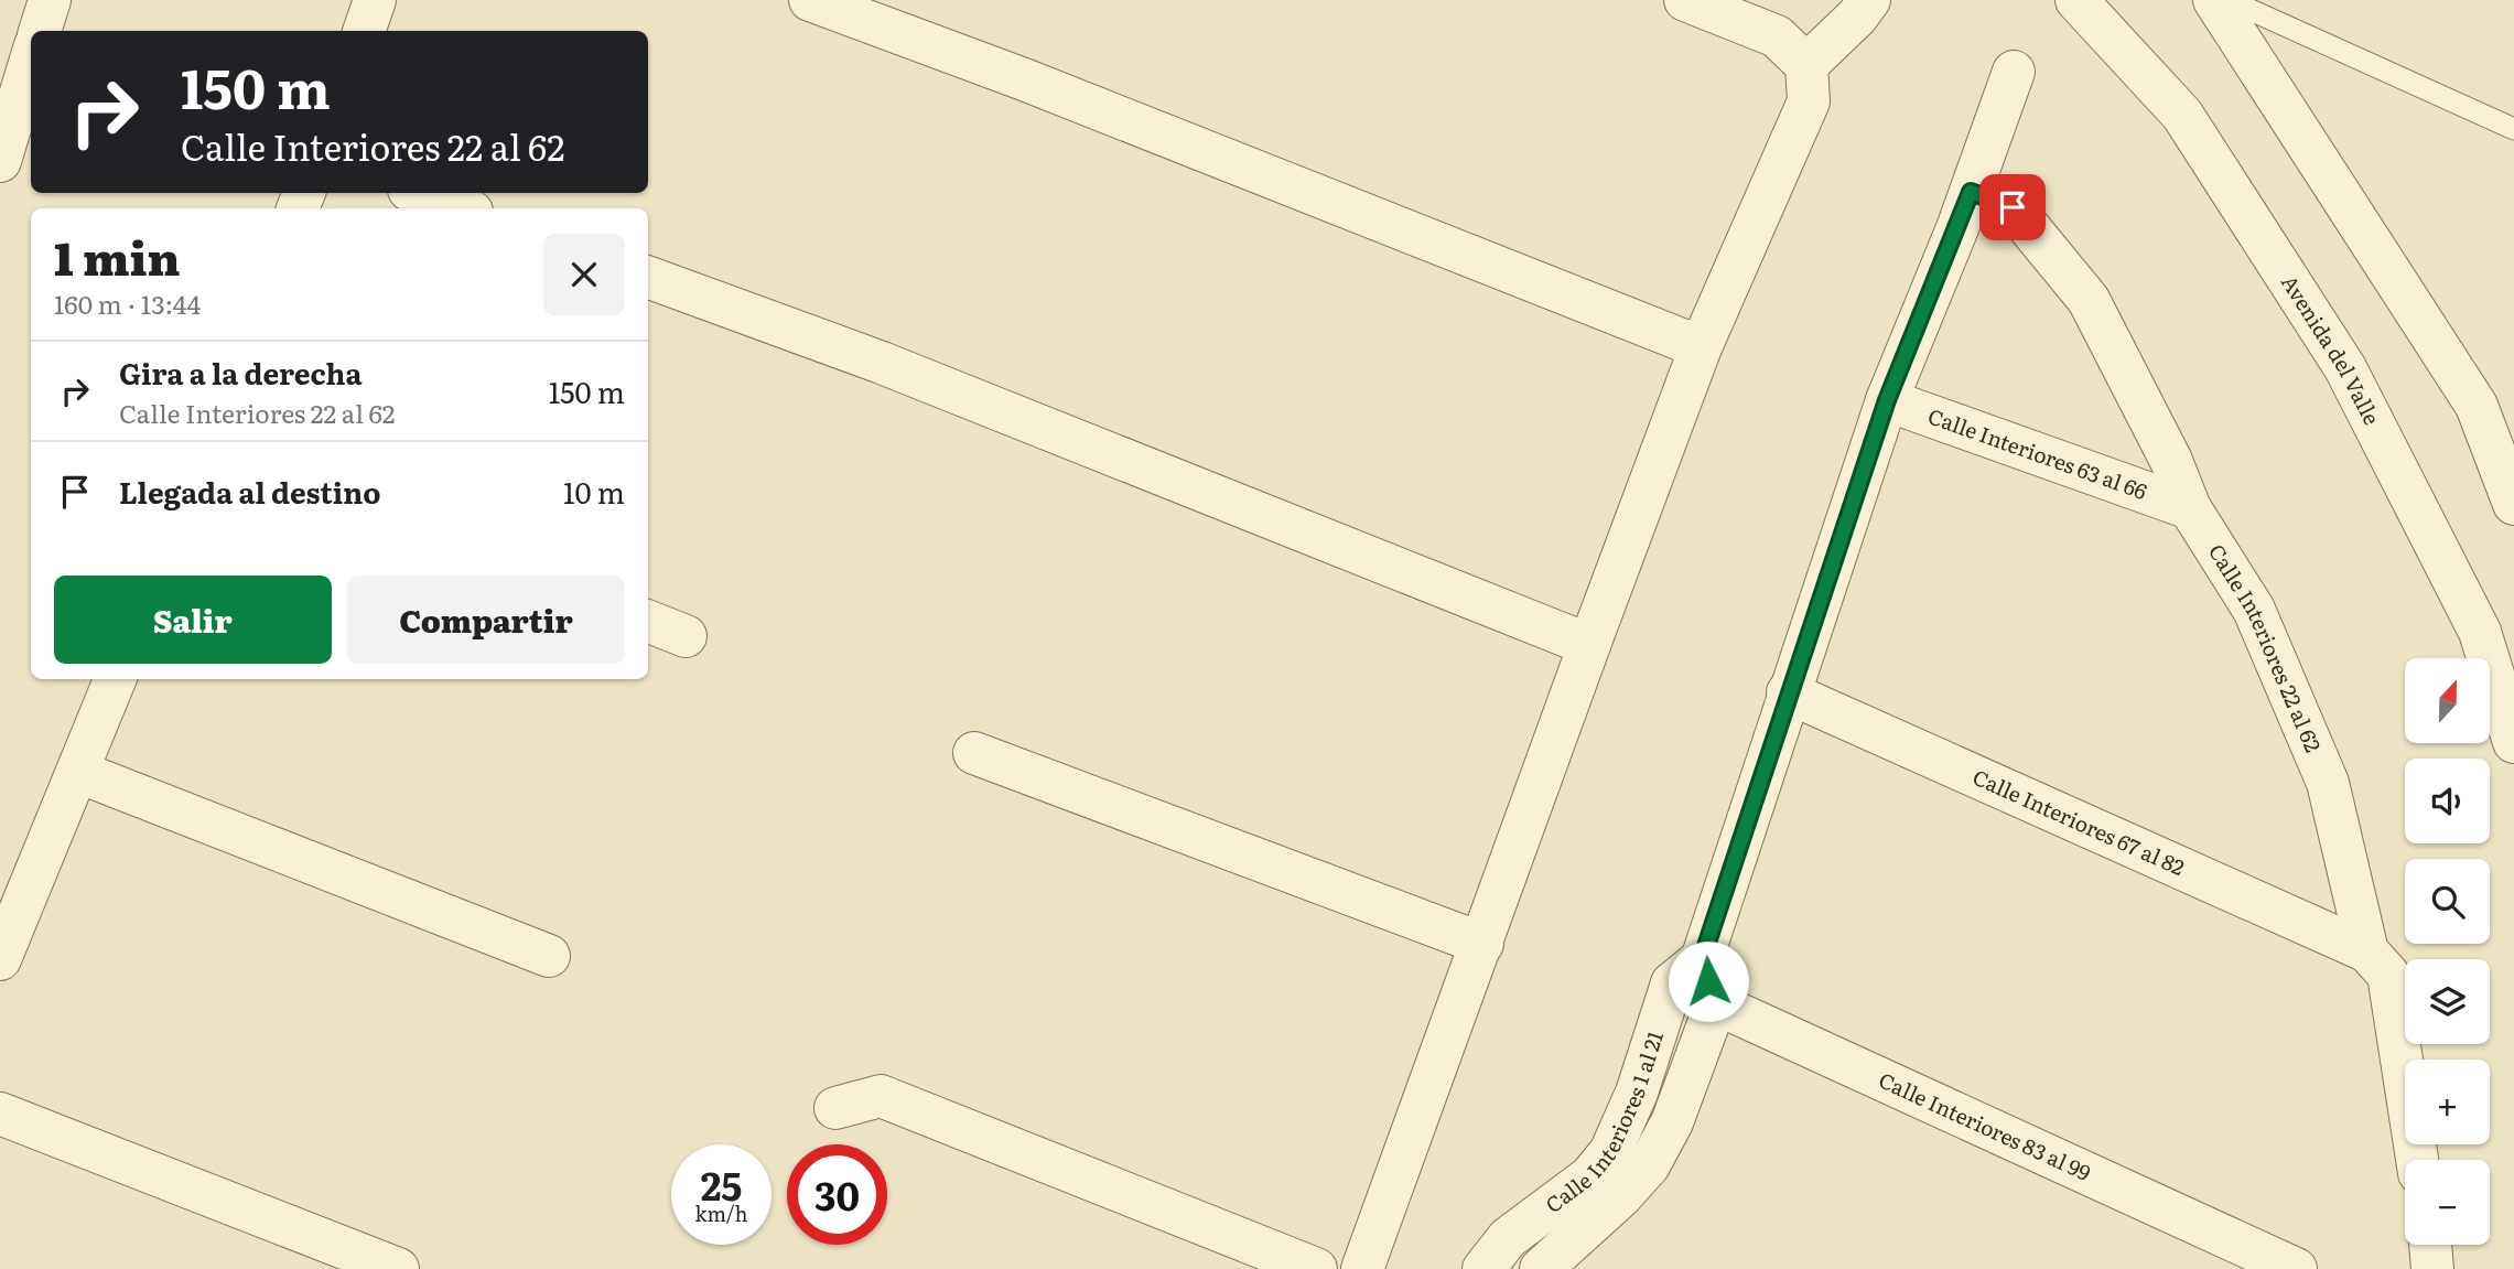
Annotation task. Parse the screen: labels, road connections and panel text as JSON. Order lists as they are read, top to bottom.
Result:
{
  "streets": {
    "street": [
      "Avenida del Valle",
      "Calle Interiores 63 al 66",
      "Calle Interiores 22 al 62",
      "Calle Interiores 67 al 82",
      "Calle Interiores 1 al 21",
      "Calle Interiores 83 al 99"
    ]
  },
  "crossings": [
    ["Calle Interiores 63 al 66", "Calle Interiores 22 al 62"],
    ["Calle Interiores 63 al 66", "Calle Interiores 1 al 21"],
    ["Calle Interiores 22 al 62", "Calle Interiores 67 al 82"],
    ["Calle Interiores 22 al 62", "Calle Interiores 1 al 21"],
    ["Calle Interiores 67 al 82", "Calle Interiores 1 al 21"],
    ["Calle Interiores 1 al 21", "Calle Interiores 83 al 99"]
  ],
  "north": "top",
  "page": {
    "turn": ["150 m", "Calle Interiores 22 al 62"],
    "heading": ["1 min", "160 m · 13:44"],
    "list": [
      {
        "name": "Gira a la derecha",
        "note": "Calle Interiores 22 al 62",
        "value": "150 m"
      },
      {
        "name": "Llegada al destino",
        "value": "10 m"
      }
    ],
    "buttons": ["Salir", "Compartir"],
    "map_buttons": ["+", "−"],
    "speed": "25 km/h",
    "limit": "30"
  }
}
